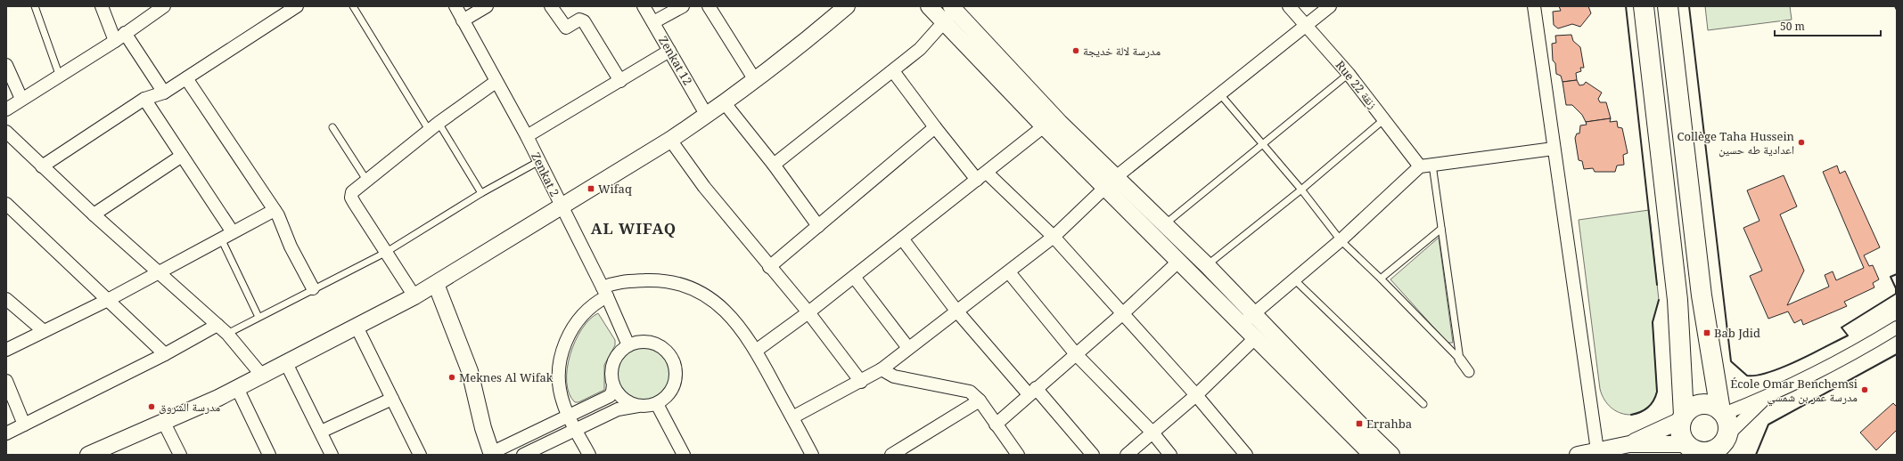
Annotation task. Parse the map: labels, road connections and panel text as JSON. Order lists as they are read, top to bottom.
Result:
{
  "streets": {
    "street": ["Zenkat 12", "Rue 22 زنقة", "Zenkat 2"]
  },
  "districts": ["AL WIFAQ"],
  "places": {
    "other": [
      "مدرسة لالة خديجة",
      "Collège Taha Hussein اعدادية طه حسين",
      "Meknes Al Wifak",
      "École Omar Benchemsi مدرسة عمر بن شمسي",
      "مدرسة الشروق"
    ],
    "transit": ["Wifaq", "Bab Jdid", "Errahba"]
  },
  "scale_bar": "50 m"
}
